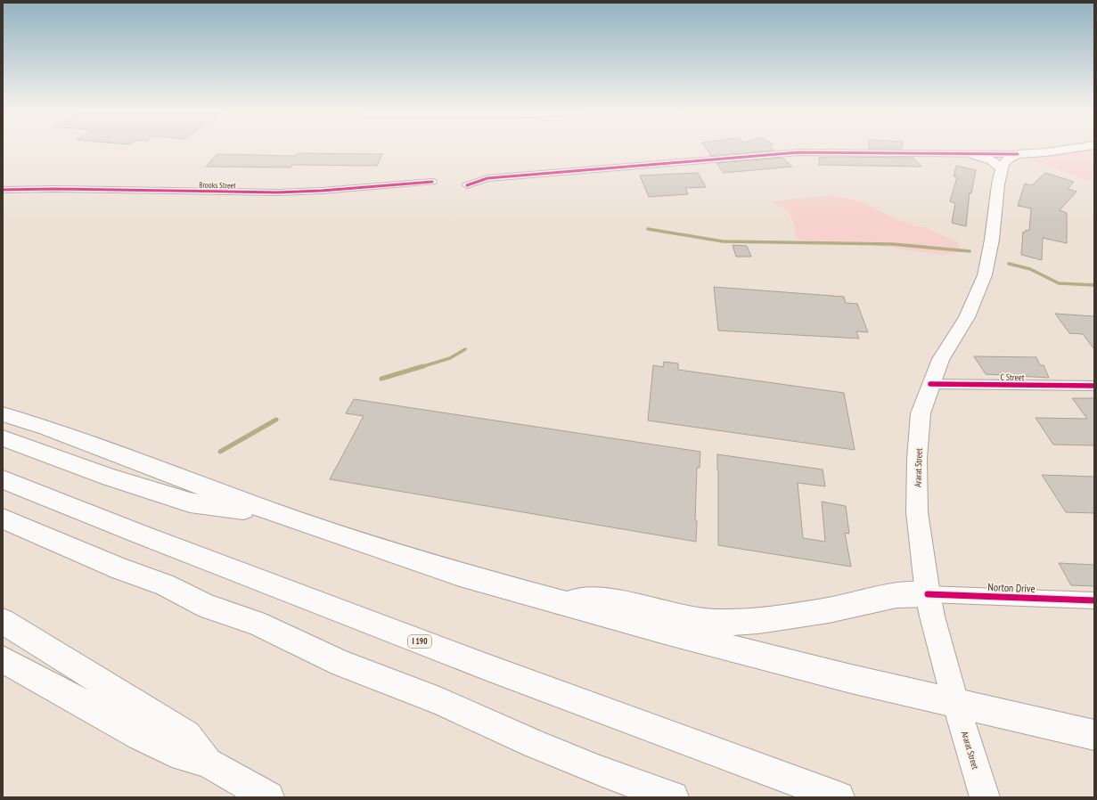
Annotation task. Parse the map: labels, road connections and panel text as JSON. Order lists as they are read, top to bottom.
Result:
{
  "streets": {
    "highway": ["I 190"],
    "main road": ["Ararat Street"],
    "street": ["Brooks Street", "C Street", "Norton Drive"]
  },
  "crossings": [
    ["C Street", "Ararat Street"],
    ["Ararat Street", "Norton Drive"]
  ]
}
